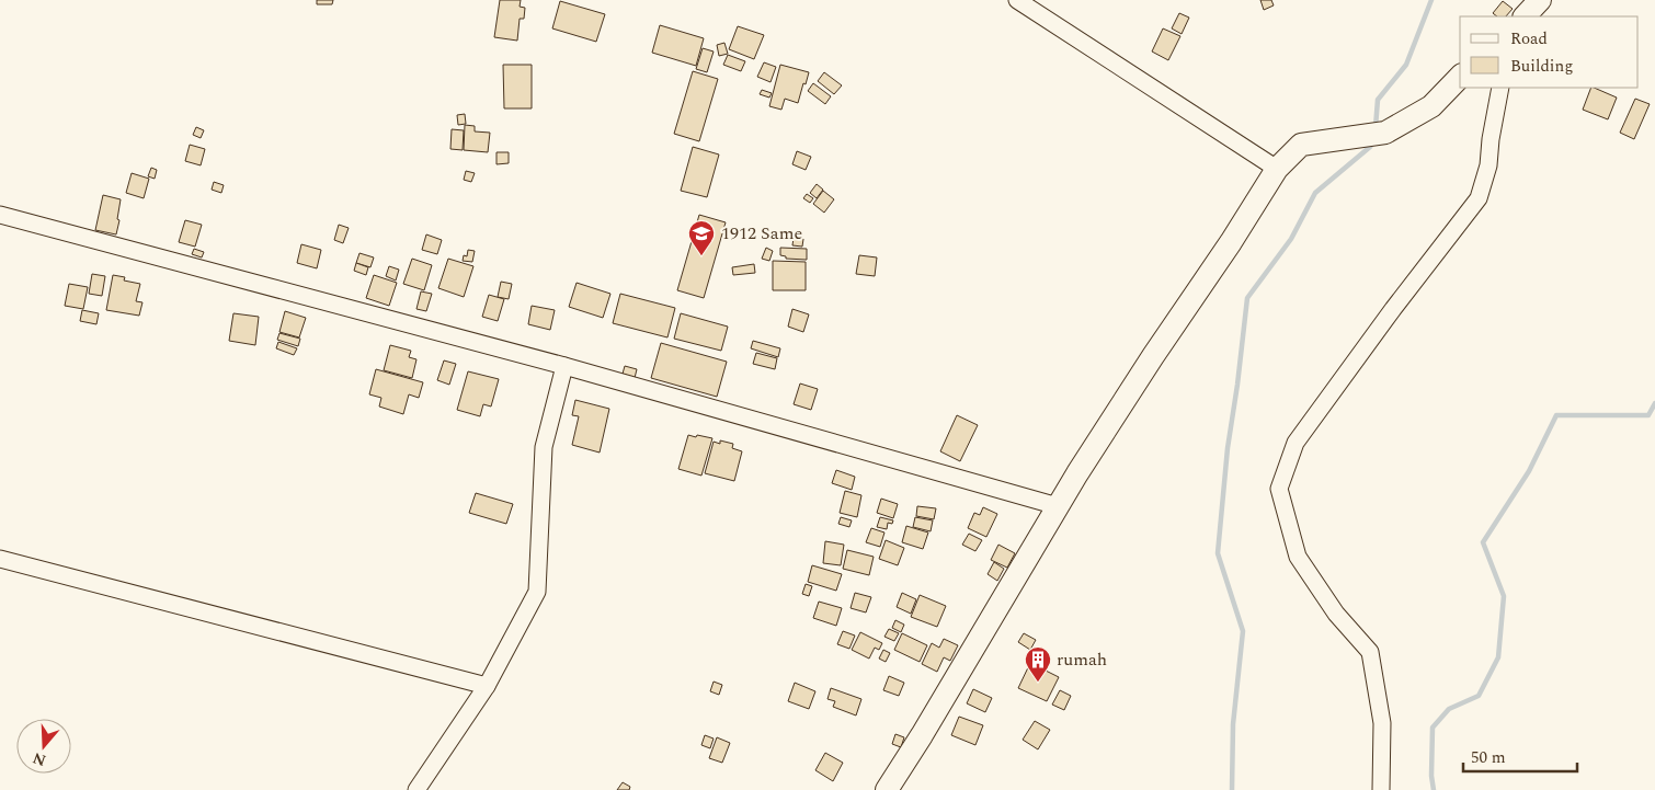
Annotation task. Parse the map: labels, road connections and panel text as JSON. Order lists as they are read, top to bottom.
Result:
{
  "places": {
    "school or university": ["1912 Same"],
    "building": ["rumah"]
  },
  "legend": ["Road", "Building"],
  "scale_bar": "50 m",
  "north": "bottom"
}
